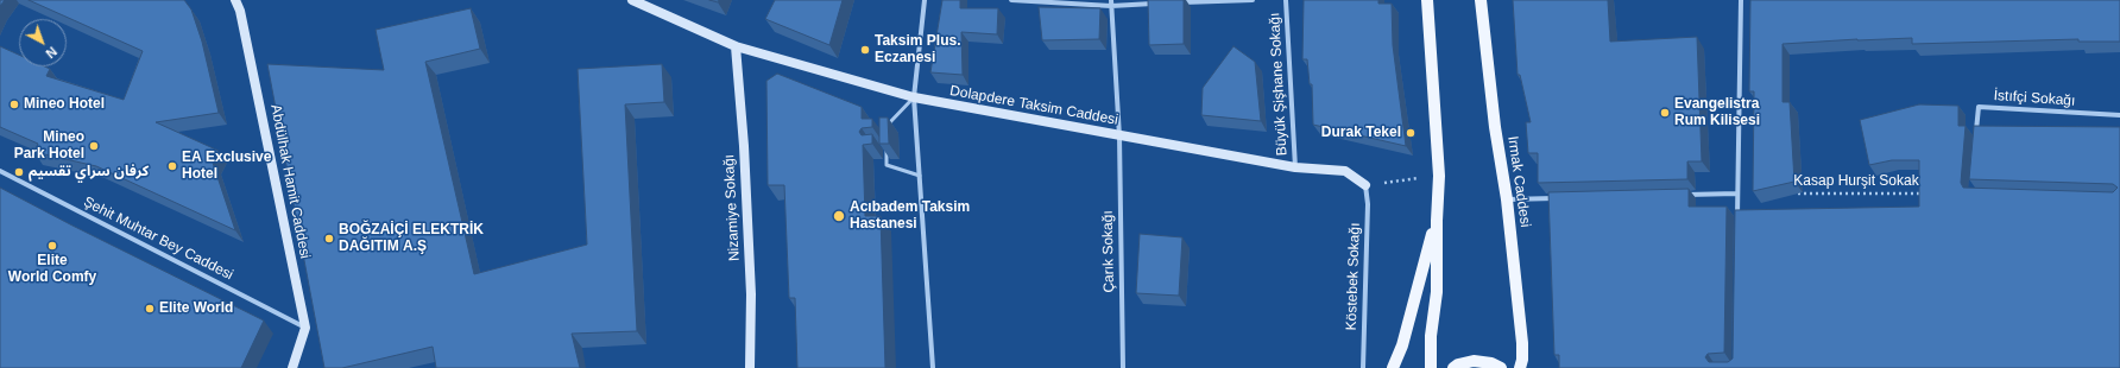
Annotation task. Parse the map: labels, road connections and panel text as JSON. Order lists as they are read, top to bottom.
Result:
{
  "streets": {
    "main road": ["Irmak Caddesi"],
    "street": [
      "Büyük Şişhane Sokağı",
      "İstıfçi Sokağı",
      "Dolapdere Taksim Caddesi",
      "Abdülhak Hamit Caddesi",
      "Nizamiye Sokağı",
      "Şehit Muhtar Bey Caddesi",
      "Çarık Sokağı",
      "Köstebek Sokağı"
    ],
    "path": ["Kasap Hurşit Sokak"]
  },
  "crossings": [
    ["Büyük Şişhane Sokağı", "Dolapdere Taksim Caddesi"],
    ["Dolapdere Taksim Caddesi", "Nizamiye Sokağı"],
    ["Dolapdere Taksim Caddesi", "Çarık Sokağı"],
    ["Dolapdere Taksim Caddesi", "Köstebek Sokağı"],
    ["Abdülhak Hamit Caddesi", "Şehit Muhtar Bey Caddesi"]
  ],
  "places": [
    "Taksim Plus. Eczanesi",
    "Mineo Hotel",
    "Evangelistra Rum Kilisesi",
    "Durak Tekel",
    "Mineo Park Hotel",
    "EA Exclusive Hotel",
    "كرفان سراي تقسيم",
    "Acıbadem Taksim Hastanesi",
    "BOĞZAİÇİ ELEKTRİK DAĞITIM A.Ş",
    "Elite World Comfy",
    "Elite World"
  ],
  "north": "bottom right"
}
